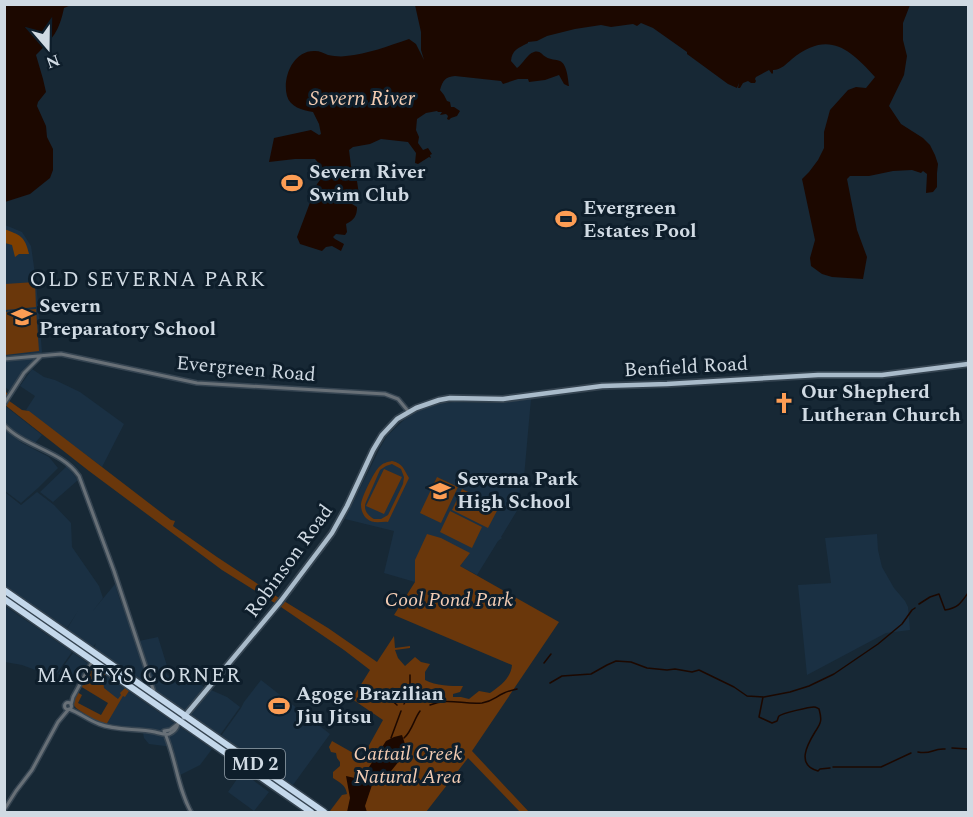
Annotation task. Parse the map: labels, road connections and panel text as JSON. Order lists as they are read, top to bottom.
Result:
{
  "streets": {
    "highway": ["MD 2"],
    "main road": ["Benfield Road", "Robinson Road"],
    "street": ["Evergreen Road"]
  },
  "crossings": [
    ["Benfield Road", "Evergreen Road"],
    ["Benfield Road", "Robinson Road"],
    ["Evergreen Road", "Robinson Road"],
    ["Robinson Road", "MD 2"]
  ],
  "districts": ["OLD SEVERNA PARK", "MACEYS CORNER"],
  "water": ["Severn River"],
  "parks": ["Cool Pond Park", "Cattail Creek Natural Area"],
  "places": {
    "sports": ["Severn River Swim Club", "Evergreen Estates Pool", "Agoge Brazilian Jiu Jitsu"],
    "school or university": ["Severn Preparatory School", "Severna Park High School"],
    "church": ["Our Shepherd Lutheran Church"]
  },
  "north": "bottom"
}
